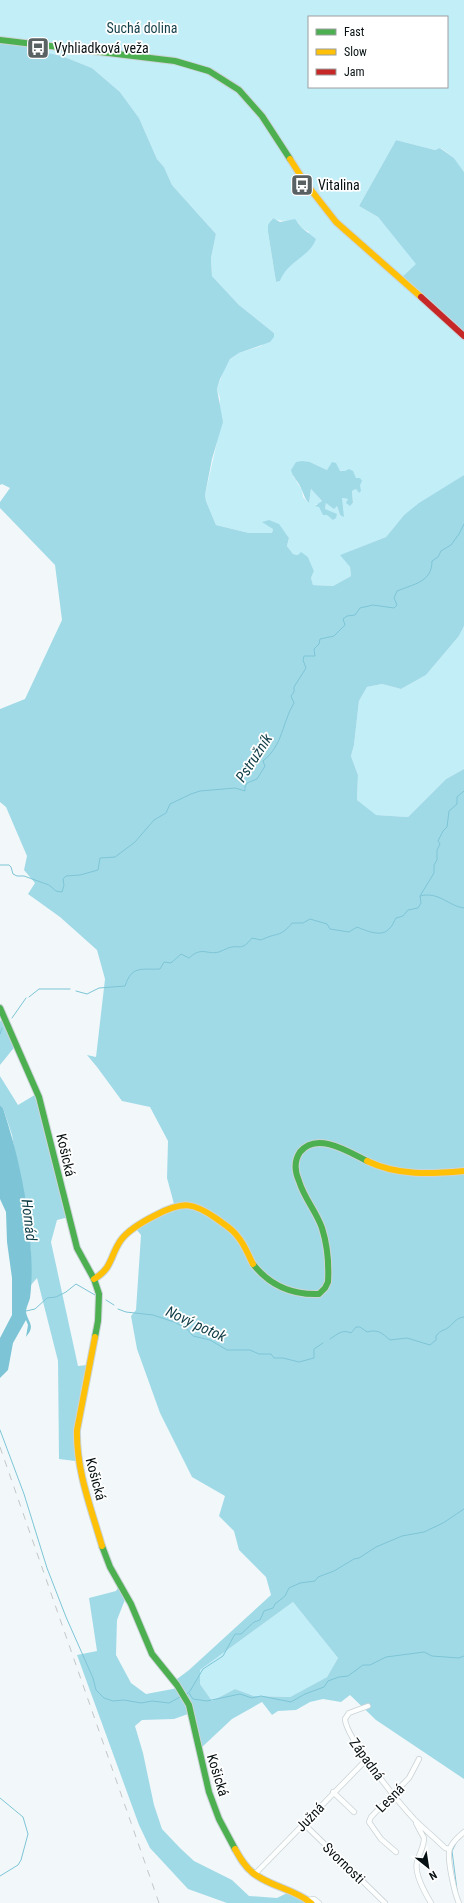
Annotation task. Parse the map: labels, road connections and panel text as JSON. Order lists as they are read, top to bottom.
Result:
{
  "streets": {
    "street": [
      "Košická",
      "Západná",
      "Lesná",
      "Južná",
      "Svornosti"
    ]
  },
  "crossings": [
    ["Košická", "Južná"],
    ["Západná", "Lesná"],
    ["Západná", "Južná"],
    ["Južná", "Svornosti"]
  ],
  "water": ["Pstružník", "Hornád", "Nový potok"],
  "parks": ["Suchá dolina"],
  "places": {
    "bus stop": ["Vyhliadková veža", "Vitalina"]
  },
  "legend": ["Fast", "Slow", "Jam"],
  "north": "bottom right"
}
